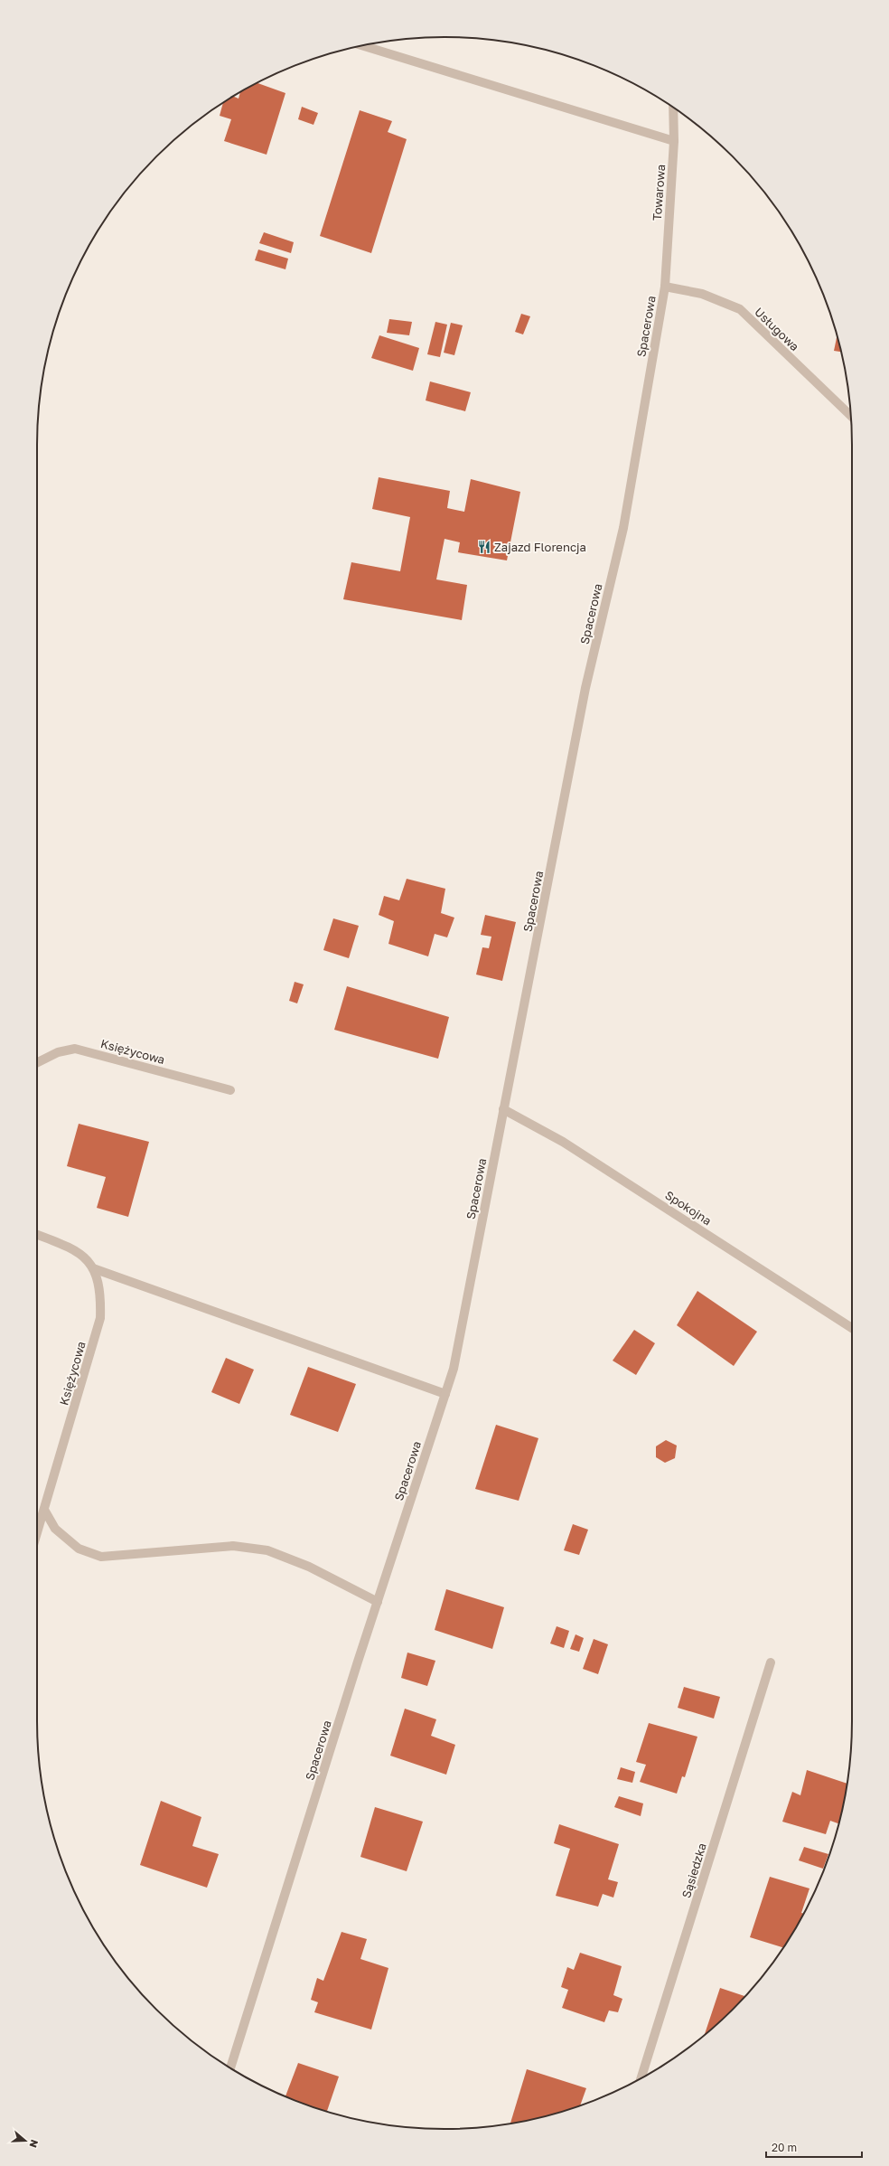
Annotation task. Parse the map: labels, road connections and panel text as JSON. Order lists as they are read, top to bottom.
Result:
{
  "streets": {
    "street": [
      "Towarowa",
      "Spacerowa",
      "Usługowa",
      "Księżycowa",
      "Spokojna",
      "Sąsiedzka"
    ]
  },
  "crossings": [
    ["Towarowa", "Spacerowa"],
    ["Towarowa", "Usługowa"],
    ["Spacerowa", "Usługowa"],
    ["Spacerowa", "Spokojna"]
  ],
  "places": {
    "restaurant": ["Zajazd Florencja"]
  },
  "scale_bar": "20 m",
  "north": "right"
}
